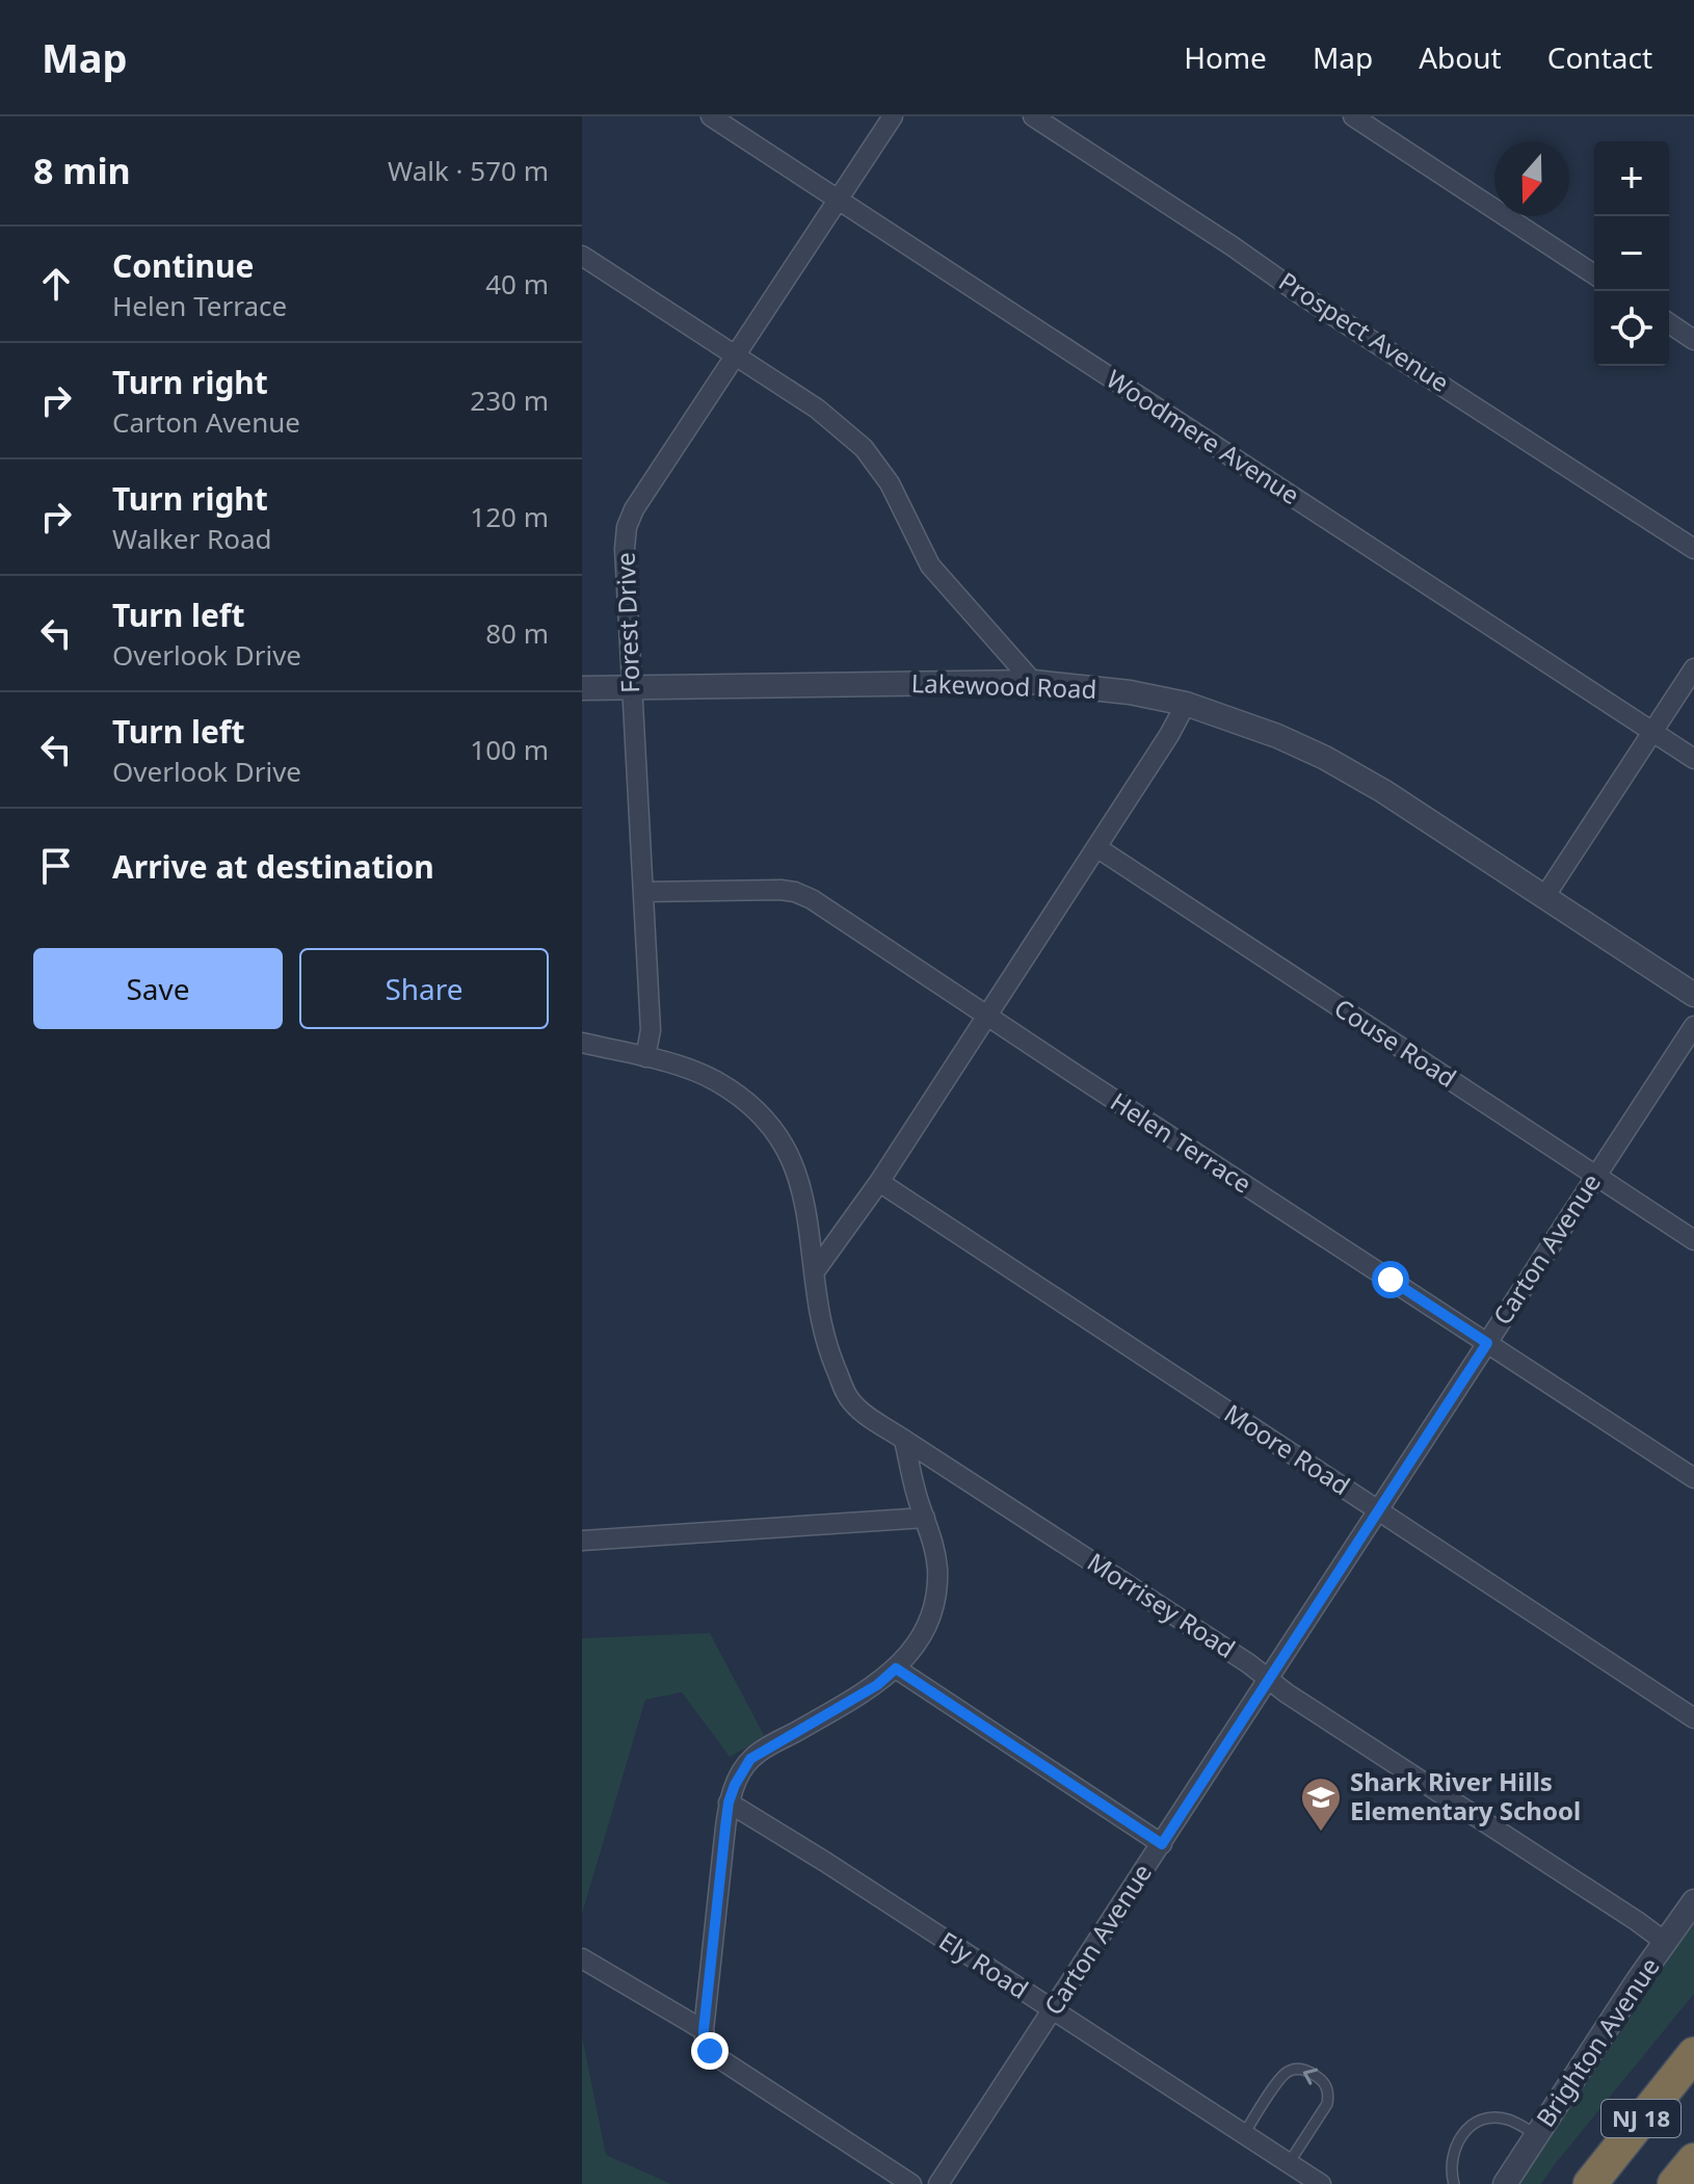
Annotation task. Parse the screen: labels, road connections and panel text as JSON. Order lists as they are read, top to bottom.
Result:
{
  "streets": {
    "highway": ["NJ 18"],
    "street": [
      "Prospect Avenue",
      "Woodmere Avenue",
      "Forest Drive",
      "Lakewood Road",
      "Couse Road",
      "Helen Terrace",
      "Carton Avenue",
      "Moore Road",
      "Morrisey Road",
      "Ely Road",
      "Brighton Avenue"
    ]
  },
  "crossings": [
    ["Woodmere Avenue", "Forest Drive"],
    ["Forest Drive", "Lakewood Road"],
    ["Forest Drive", "Helen Terrace"],
    ["Forest Drive", "Morrisey Road"],
    ["Couse Road", "Carton Avenue"],
    ["Helen Terrace", "Carton Avenue"],
    ["Carton Avenue", "Moore Road"],
    ["Carton Avenue", "Morrisey Road"],
    ["Carton Avenue", "Ely Road"],
    ["Morrisey Road", "Brighton Avenue"]
  ],
  "places": {
    "school or university": ["Shark River Hills Elementary School"]
  },
  "north": "bottom",
  "page": {
    "header": "Map",
    "nav": [
      "Home",
      "Map",
      "About",
      "Contact"
    ],
    "heading": ["8 min", "Walk · 570 m"],
    "map_buttons": ["+", "−"],
    "list": [
      ["Continue", "Helen Terrace", "40 m"],
      ["Turn right", "Carton Avenue", "230 m"],
      ["Turn right", "Walker Road", "120 m"],
      ["Turn left", "Overlook Drive", "80 m"],
      ["Turn left", "Overlook Drive", "100 m"],
      "Arrive at destination"
    ],
    "buttons": ["Save", "Share"]
  }
}
